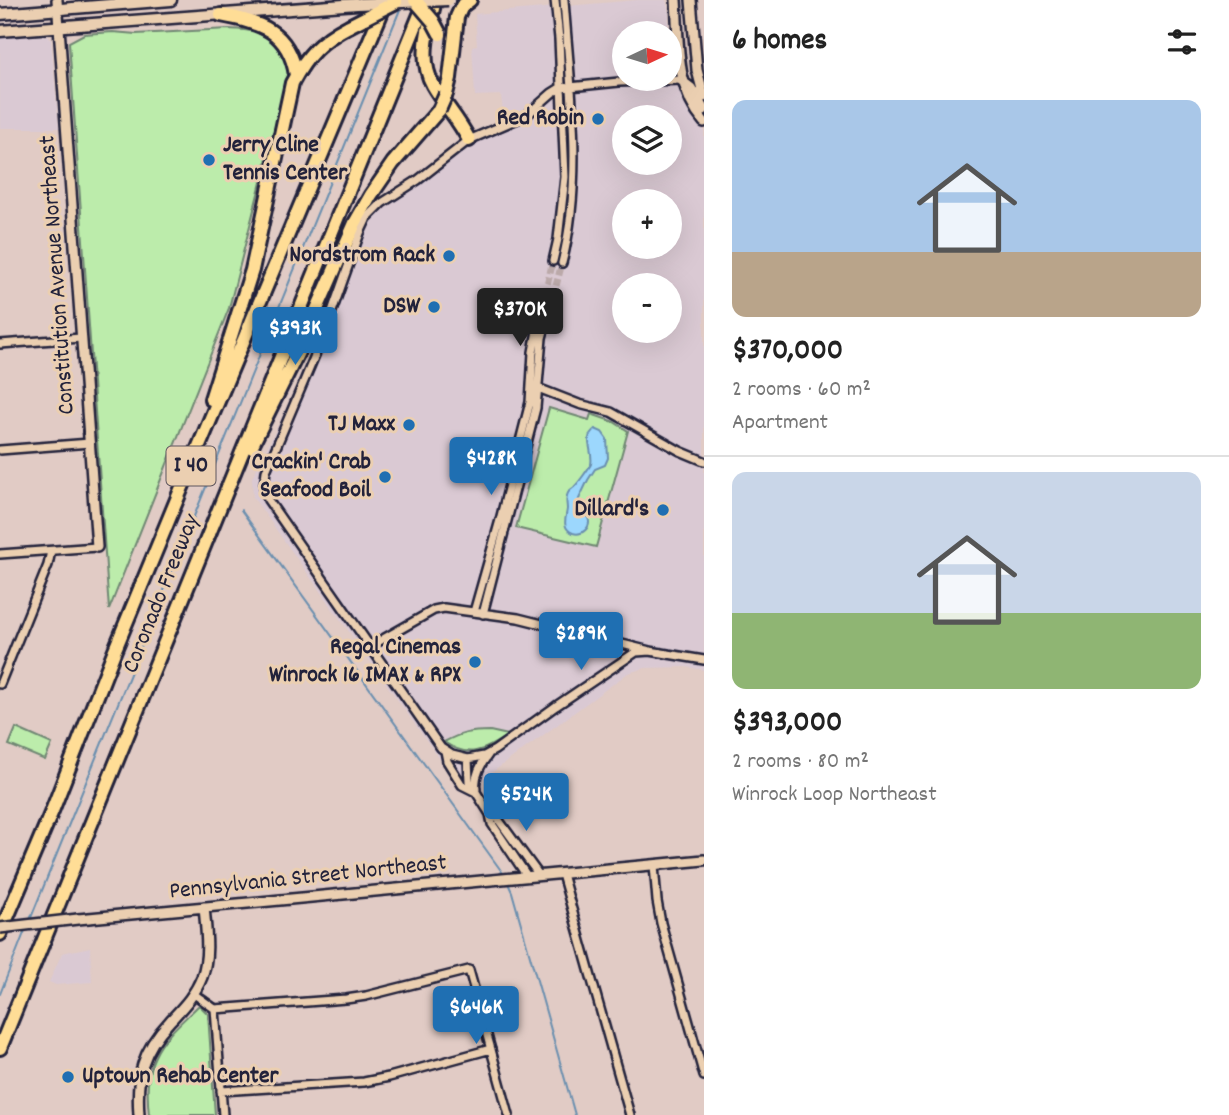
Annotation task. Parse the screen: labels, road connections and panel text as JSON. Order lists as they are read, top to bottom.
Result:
{
  "streets": {
    "highway": ["I 40", "Coronado Freeway"],
    "street": ["Constitution Avenue Northeast", "Pennsylvania Street Northeast"]
  },
  "places": [
    "Red Robin",
    "Jerry Cline Tennis Center",
    "Nordstrom Rack",
    "DSW",
    "TJ Maxx",
    "Crackin' Crab Seafood Boil",
    "Dillard's",
    "Regal Cinemas Winrock 16 IMAX & RPX",
    "Uptown Rehab Center"
  ],
  "north": "right",
  "page": {
    "heading": "6 homes",
    "map_buttons": ["+", "−"],
    "list": [
      {
        "name": "$370,000",
        "note": "2 rooms · 60 m² · Apartment"
      },
      {
        "name": "$393,000",
        "note": "2 rooms · 80 m² · Winrock Loop Northeast"
      }
    ],
    "price": [
      "$370K",
      "$393K",
      "$428K",
      "$289K",
      "$524K",
      "$646K"
    ]
  }
}
